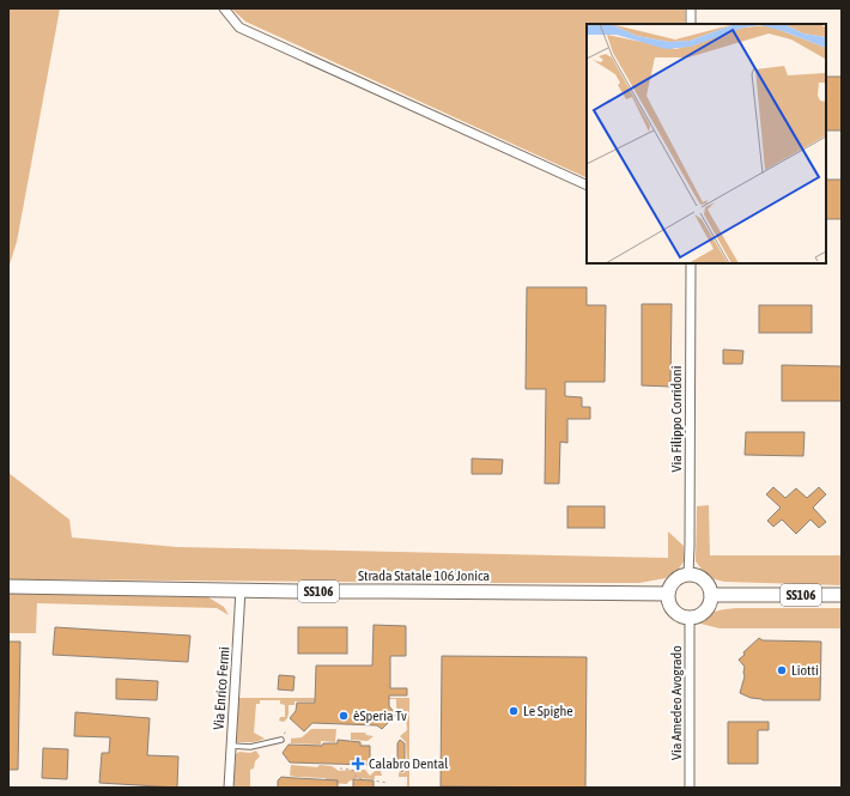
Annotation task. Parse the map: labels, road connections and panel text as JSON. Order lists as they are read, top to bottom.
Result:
{
  "streets": {
    "main road": ["Strada Statale 106 Jonica", "SS106"],
    "street": ["Via Filippo Corridoni", "Via Enrico Fermi", "Via Amedeo Avogrado"]
  },
  "crossings": [
    ["Via Filippo Corridoni", "Strada Statale 106 Jonica"],
    ["Via Filippo Corridoni", "SS106"],
    ["Via Filippo Corridoni", "Via Amedeo Avogrado"],
    ["Strada Statale 106 Jonica", "SS106"],
    ["Strada Statale 106 Jonica", "Via Enrico Fermi"],
    ["Strada Statale 106 Jonica", "Via Amedeo Avogrado"],
    ["SS106", "Via Amedeo Avogrado"]
  ],
  "places": {
    "other": ["Liotti", "Le Spighe", "èSperia Tv"],
    "health": ["Calabro Dental"]
  }
}
